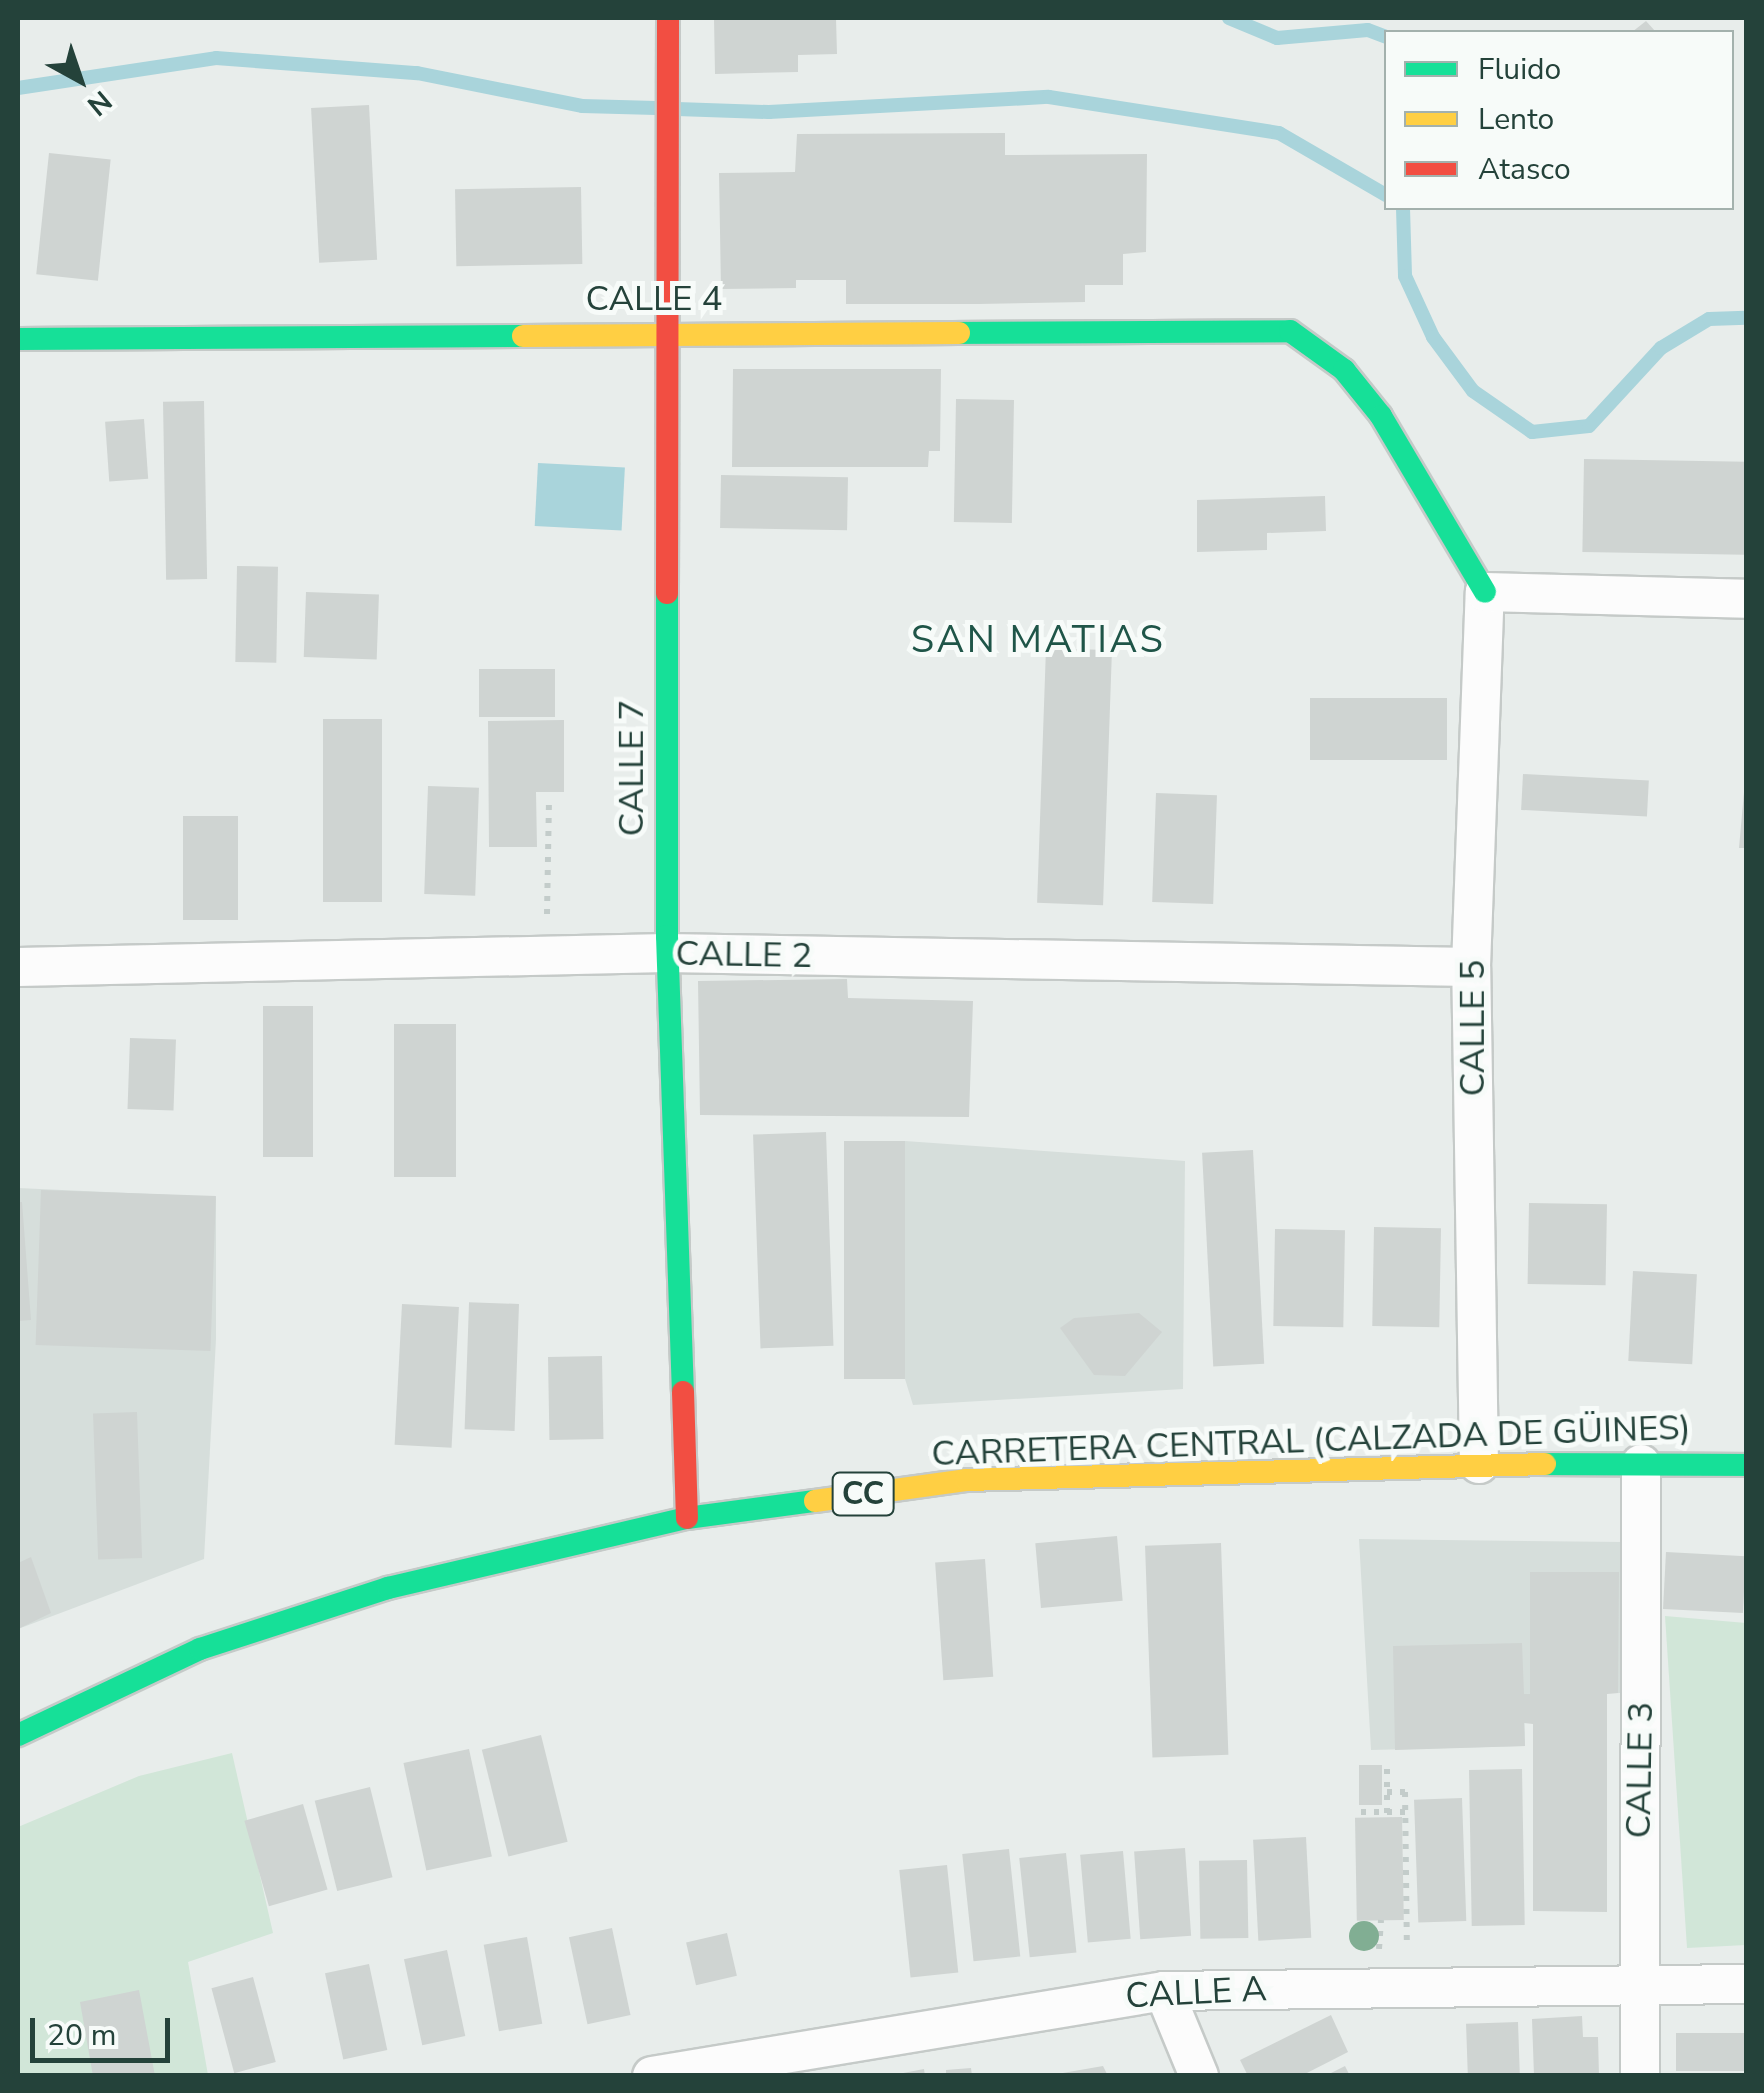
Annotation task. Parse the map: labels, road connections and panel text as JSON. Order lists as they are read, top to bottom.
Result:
{
  "streets": {
    "street": [
      "CALLE 4",
      "CALLE 7",
      "CALLE 2",
      "CALLE 5",
      "CARRETERA CENTRAL (CALZADA DE GÜINES)",
      "CC",
      "CALLE 3",
      "CALLE A"
    ]
  },
  "crossings": [
    ["CALLE 4", "CALLE 7"],
    ["CALLE 4", "CALLE 5"],
    ["CALLE 7", "CALLE 2"],
    ["CALLE 7", "CARRETERA CENTRAL (CALZADA DE GÜINES)"],
    ["CALLE 2", "CALLE 5"],
    ["CALLE 5", "CARRETERA CENTRAL (CALZADA DE GÜINES)"],
    ["CARRETERA CENTRAL (CALZADA DE GÜINES)", "CALLE 3"],
    ["CALLE 3", "CALLE A"]
  ],
  "districts": ["SAN MATIAS"],
  "legend": ["Fluido", "Lento", "Atasco"],
  "scale_bar": "20 m",
  "north": "bottom right"
}
